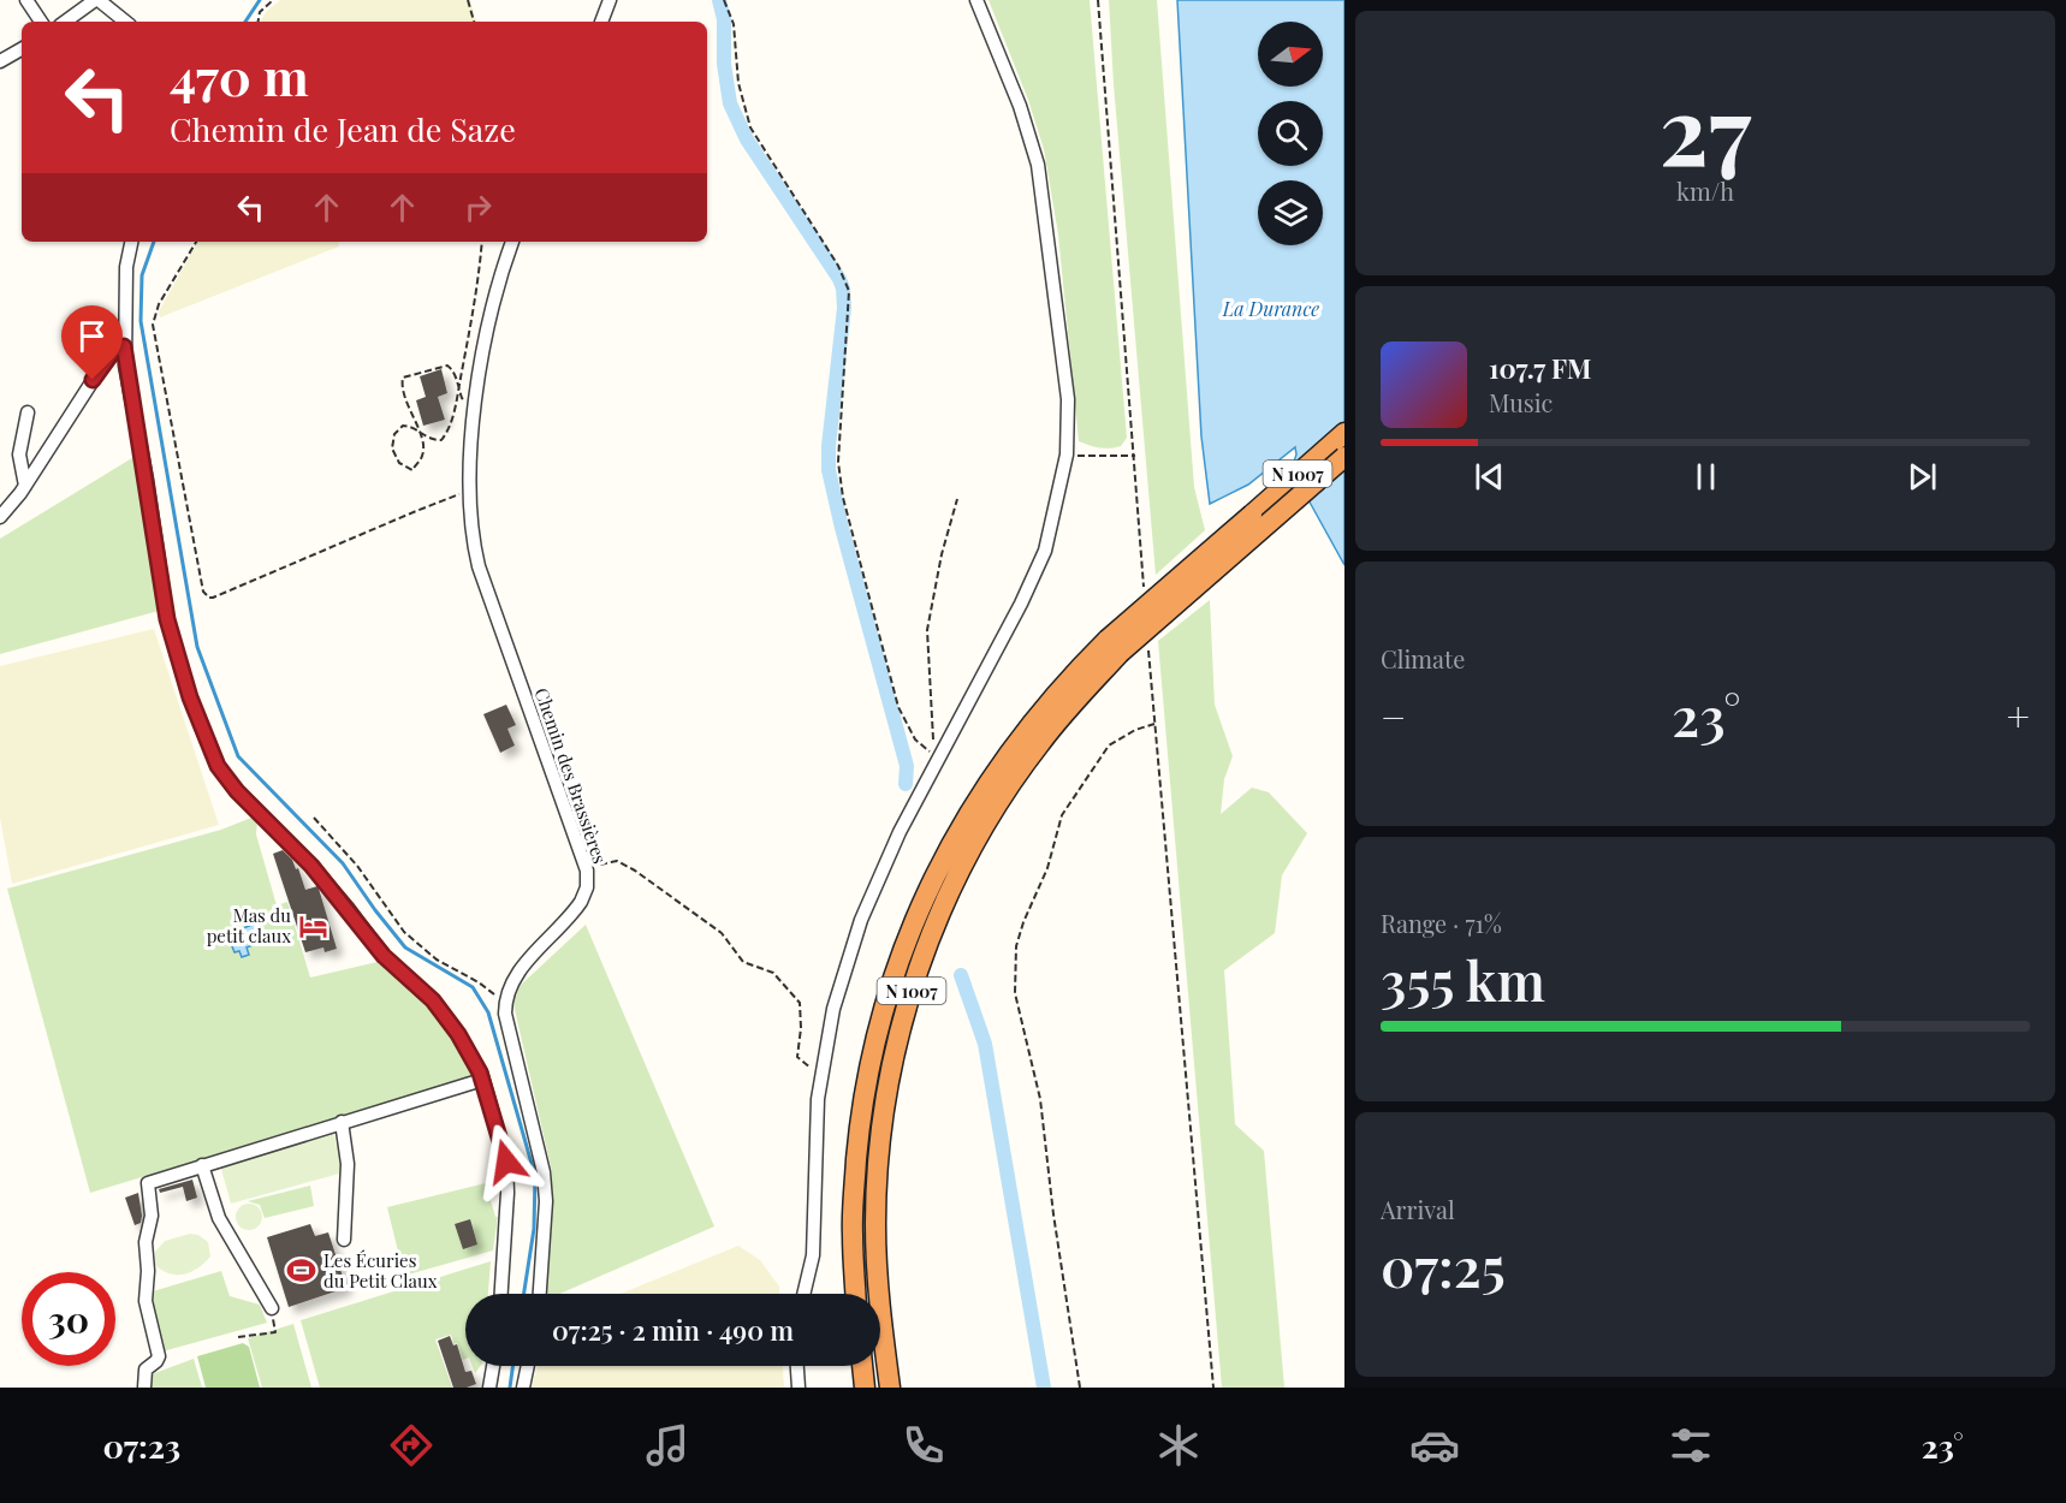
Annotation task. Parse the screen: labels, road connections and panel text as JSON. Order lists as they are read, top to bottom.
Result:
{
  "streets": {
    "highway": ["N 1007"],
    "street": ["Chemin des Brassières"]
  },
  "water": ["La Durance"],
  "places": {
    "hotel": ["Mas du petit claux"],
    "sports": ["Les Écuries du Petit Claux"]
  },
  "north": "right",
  "page": {
    "tile": [
      ["27", "km/h"],
      "Climate",
      ["Range · 71%", "355 km"],
      ["Arrival", "07:25"]
    ],
    "turn": ["470 m", "Chemin de Jean de Saze"],
    "song": ["107.7 FM", "Music"],
    "heat": ["−", "23°", "+"],
    "limit": "30",
    "trip": "07:25 · 2 min · 490 m",
    "tabs": ["07:23", "23°"]
  }
}
